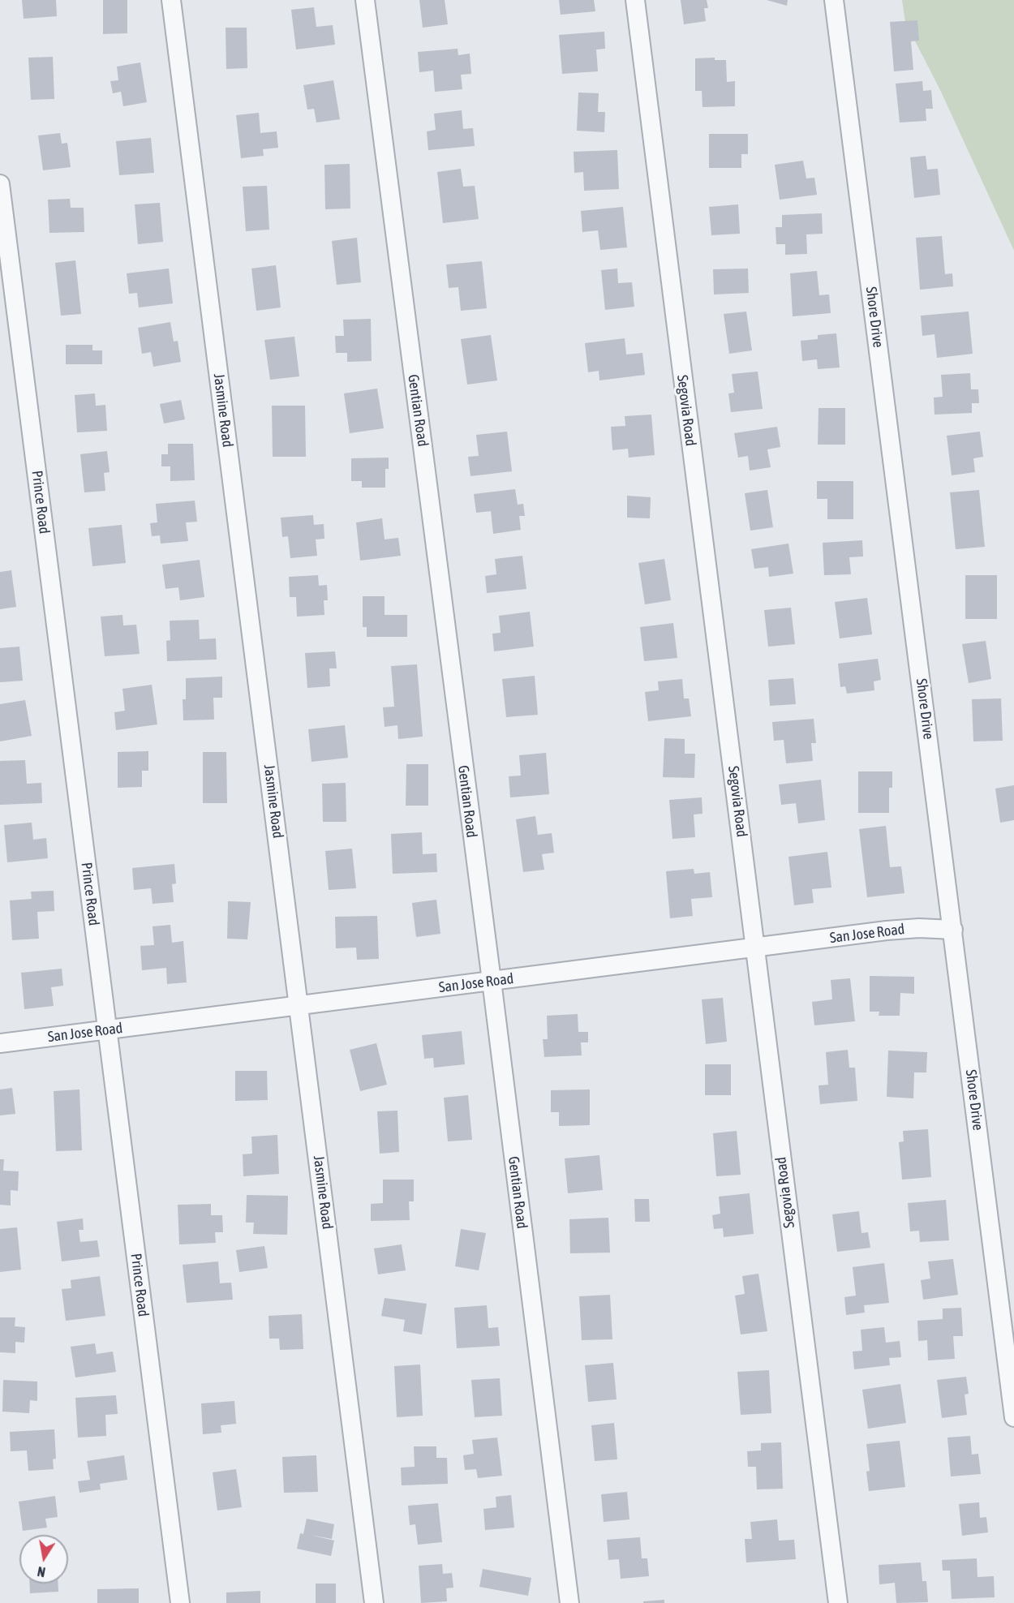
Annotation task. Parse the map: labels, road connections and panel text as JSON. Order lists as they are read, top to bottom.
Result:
{
  "streets": {
    "street": [
      "Shore Drive",
      "Jasmine Road",
      "Gentian Road",
      "Segovia Road",
      "Prince Road",
      "San Jose Road"
    ]
  },
  "crossings": [
    ["Shore Drive", "San Jose Road"],
    ["Jasmine Road", "San Jose Road"],
    ["Gentian Road", "San Jose Road"],
    ["Segovia Road", "San Jose Road"],
    ["Prince Road", "San Jose Road"]
  ],
  "north": "bottom"
}
